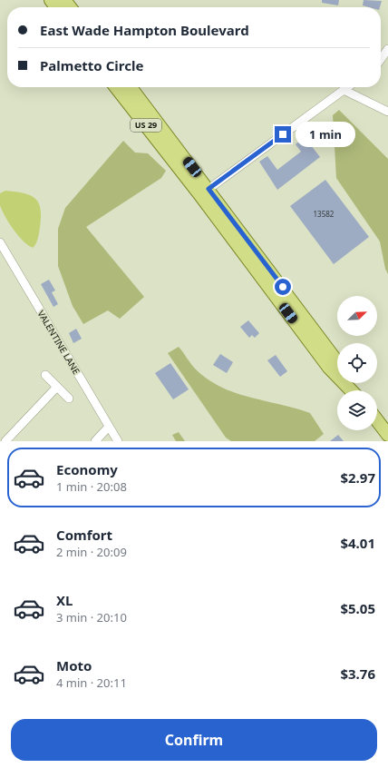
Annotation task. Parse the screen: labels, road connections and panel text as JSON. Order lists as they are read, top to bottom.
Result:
{
  "streets": {
    "main road": ["US 29"],
    "street": ["VALENTINE LANE"]
  },
  "house_numbers": ["13582"],
  "north": "top right",
  "page": {
    "banner": ["East Wade Hampton Boulevard", "Palmetto Circle"],
    "bubble": "1 min",
    "list": [
      {
        "name": "Economy",
        "note": "1 min · 20:08",
        "value": "$2.97"
      },
      {
        "name": "Comfort",
        "note": "2 min · 20:09",
        "value": "$4.01"
      },
      {
        "name": "XL",
        "note": "3 min · 20:10",
        "value": "$5.05"
      },
      {
        "name": "Moto",
        "note": "4 min · 20:11",
        "value": "$3.76"
      }
    ],
    "buttons": "Confirm"
  }
}
